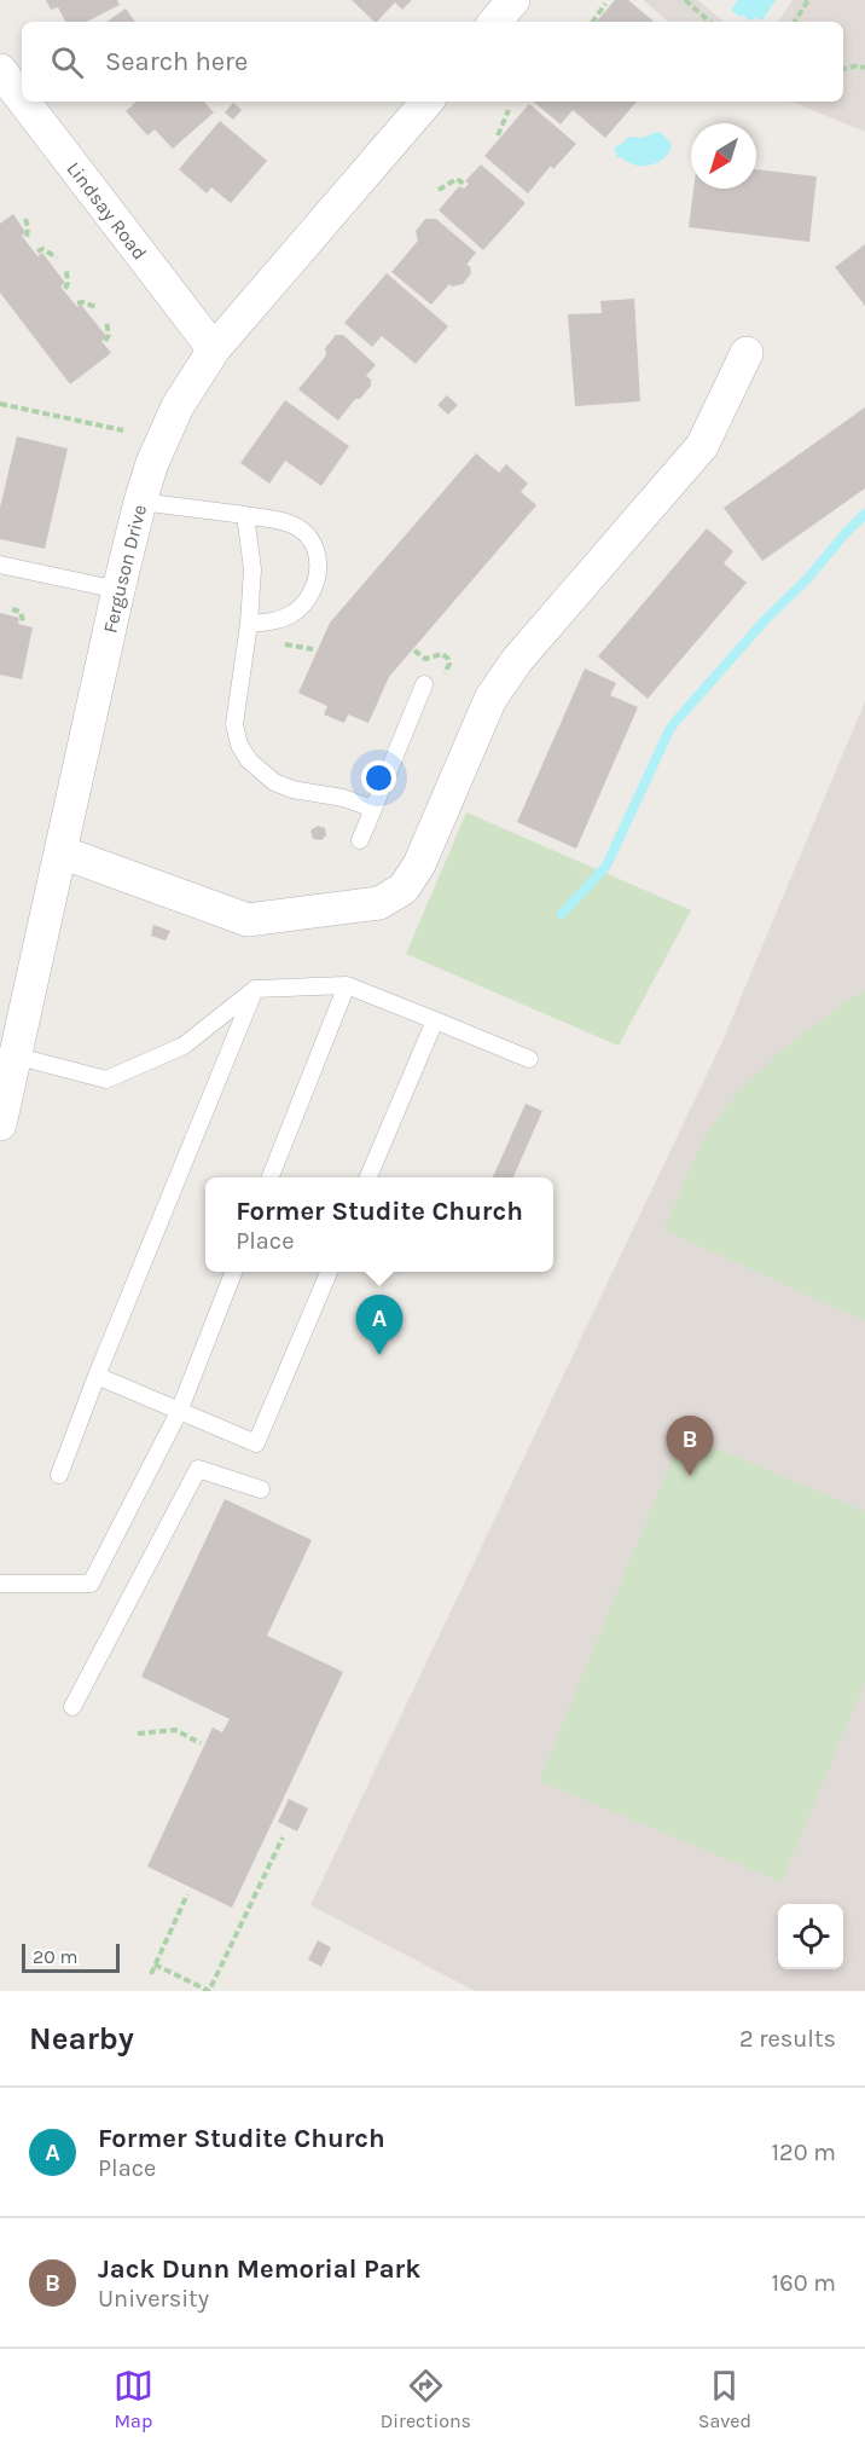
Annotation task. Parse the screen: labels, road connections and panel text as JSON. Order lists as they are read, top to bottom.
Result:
{
  "streets": {
    "street": ["Lindsay Road", "Ferguson Drive"]
  },
  "crossings": [
    ["Lindsay Road", "Ferguson Drive"]
  ],
  "scale_bar": "20 m",
  "north": "bottom left",
  "page": {
    "search": "Search here",
    "popup": ["Former Studite Church", "Place"],
    "pins": ["A", "B"],
    "scale": "20 m",
    "heading": ["Nearby", "2 results"],
    "list": [
      {
        "mark": "A",
        "name": "Former Studite Church",
        "note": "Place",
        "value": "120 m"
      },
      {
        "mark": "B",
        "name": "Jack Dunn Memorial Park",
        "note": "University",
        "value": "160 m"
      }
    ],
    "nav": ["Map", "Directions", "Saved"]
  }
}
